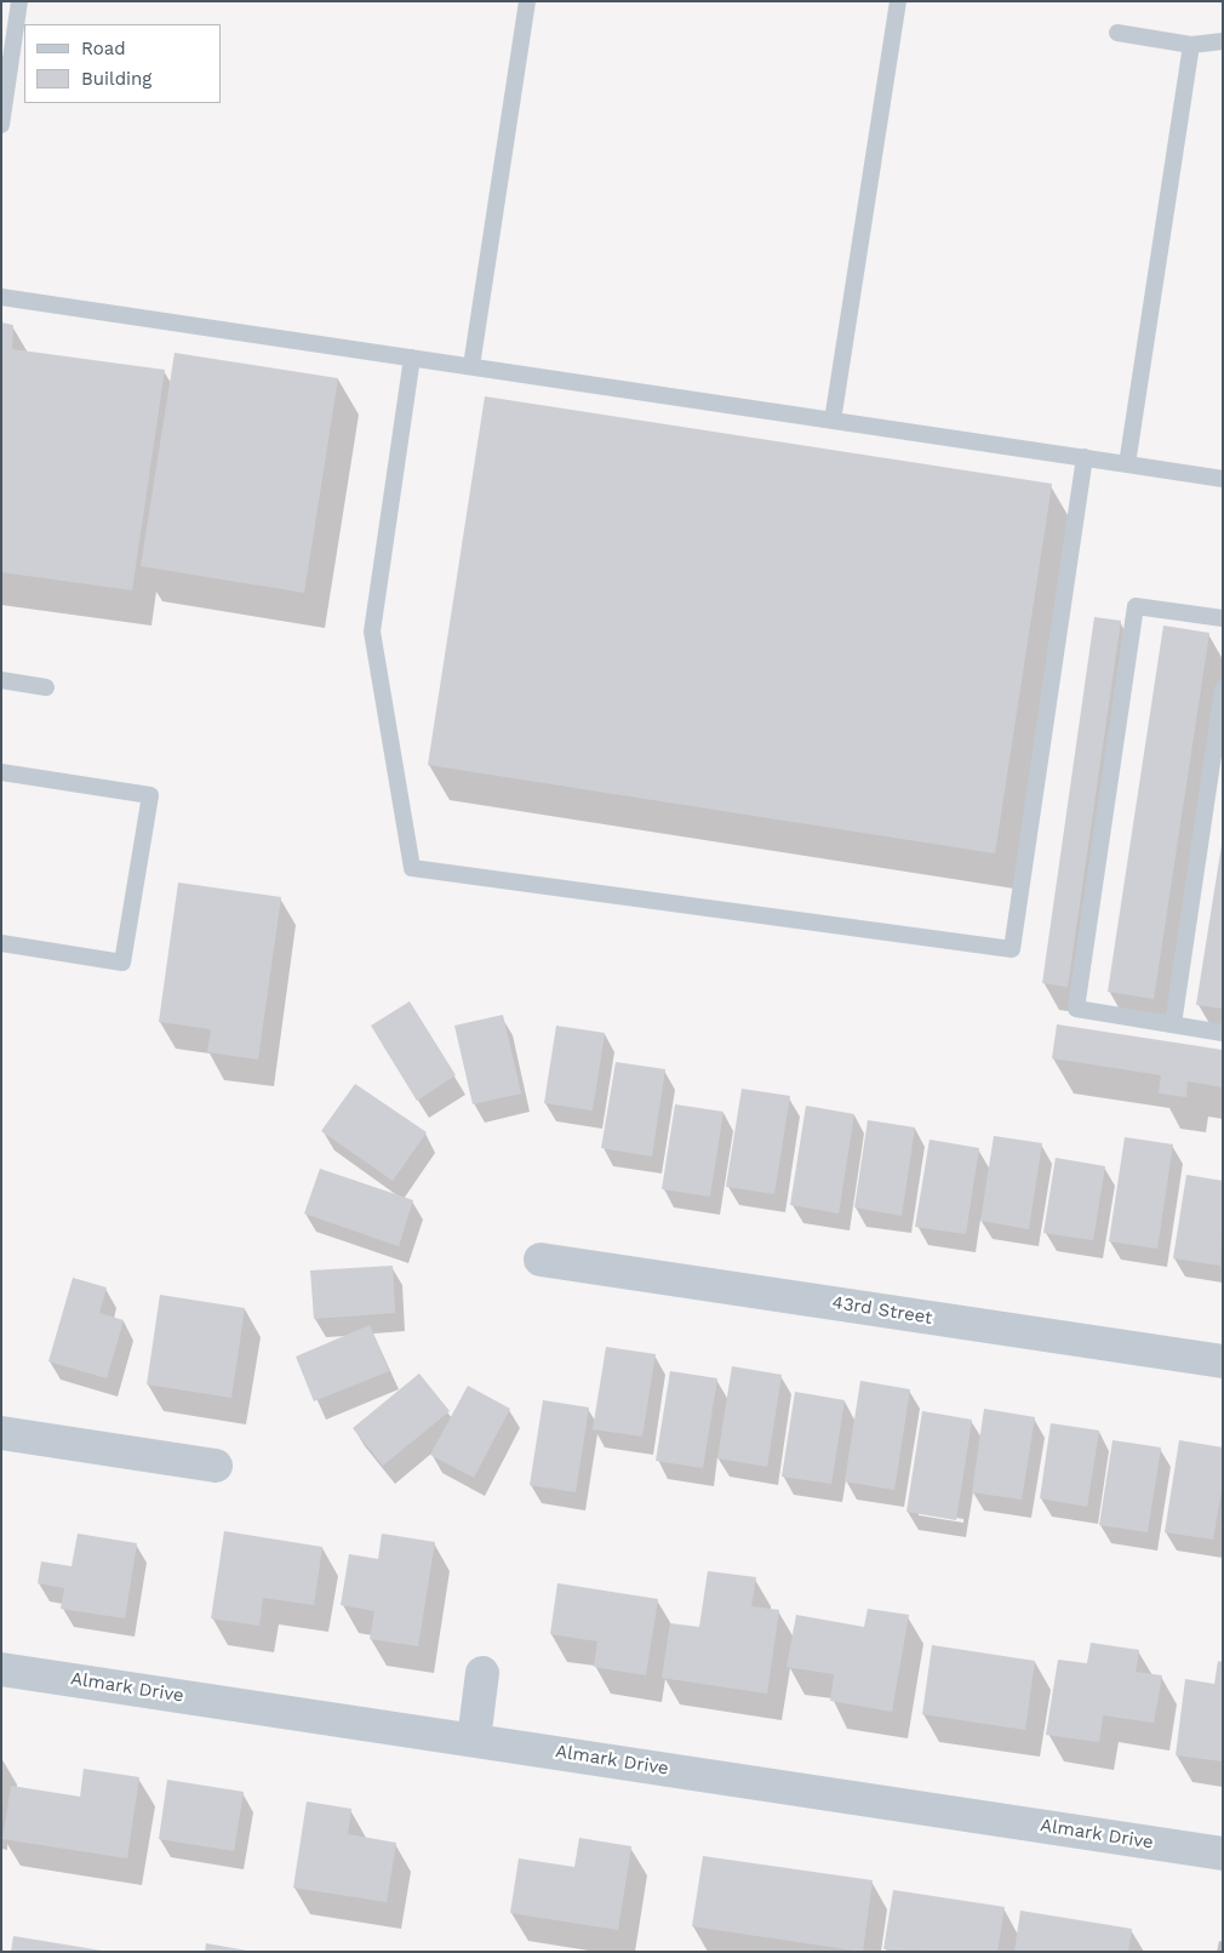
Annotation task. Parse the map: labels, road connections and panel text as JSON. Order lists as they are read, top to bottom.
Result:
{
  "streets": {
    "street": ["43rd Street", "Almark Drive"]
  },
  "legend": ["Road", "Building"]
}
